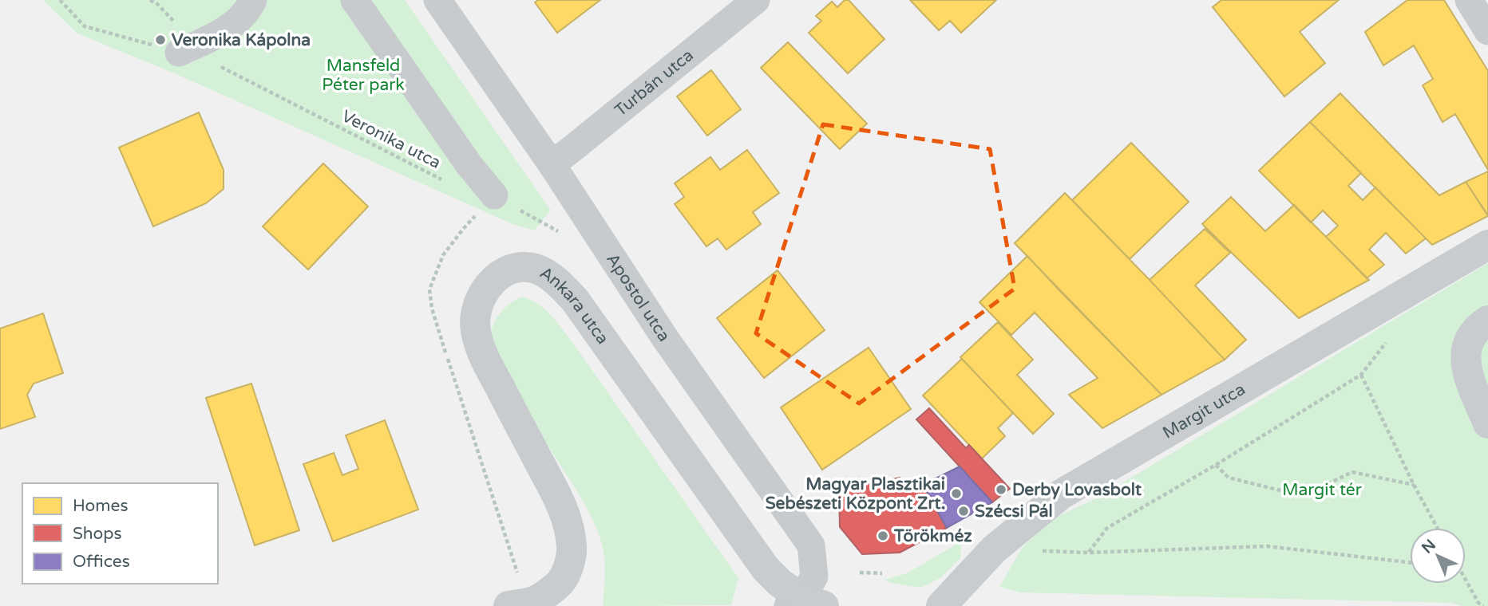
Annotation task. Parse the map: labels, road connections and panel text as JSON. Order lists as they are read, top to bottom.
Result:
{
  "streets": {
    "street": [
      "Turbán utca",
      "Apostol utca",
      "Ankara utca",
      "Margit utca"
    ],
    "path": ["Veronika utca"]
  },
  "crossings": [
    ["Turbán utca", "Apostol utca"],
    ["Apostol utca", "Ankara utca"]
  ],
  "parks": ["Mansfeld Péter park", "Margit tér"],
  "places": [
    "Veronika Kápolna",
    "Derby Lovasbolt",
    "Magyar Plasztikai Sebészeti Központ Zrt.",
    "Szécsi Pál",
    "Törökméz"
  ],
  "legend": ["Homes", "Shops", "Offices"],
  "north": "top left"
}
